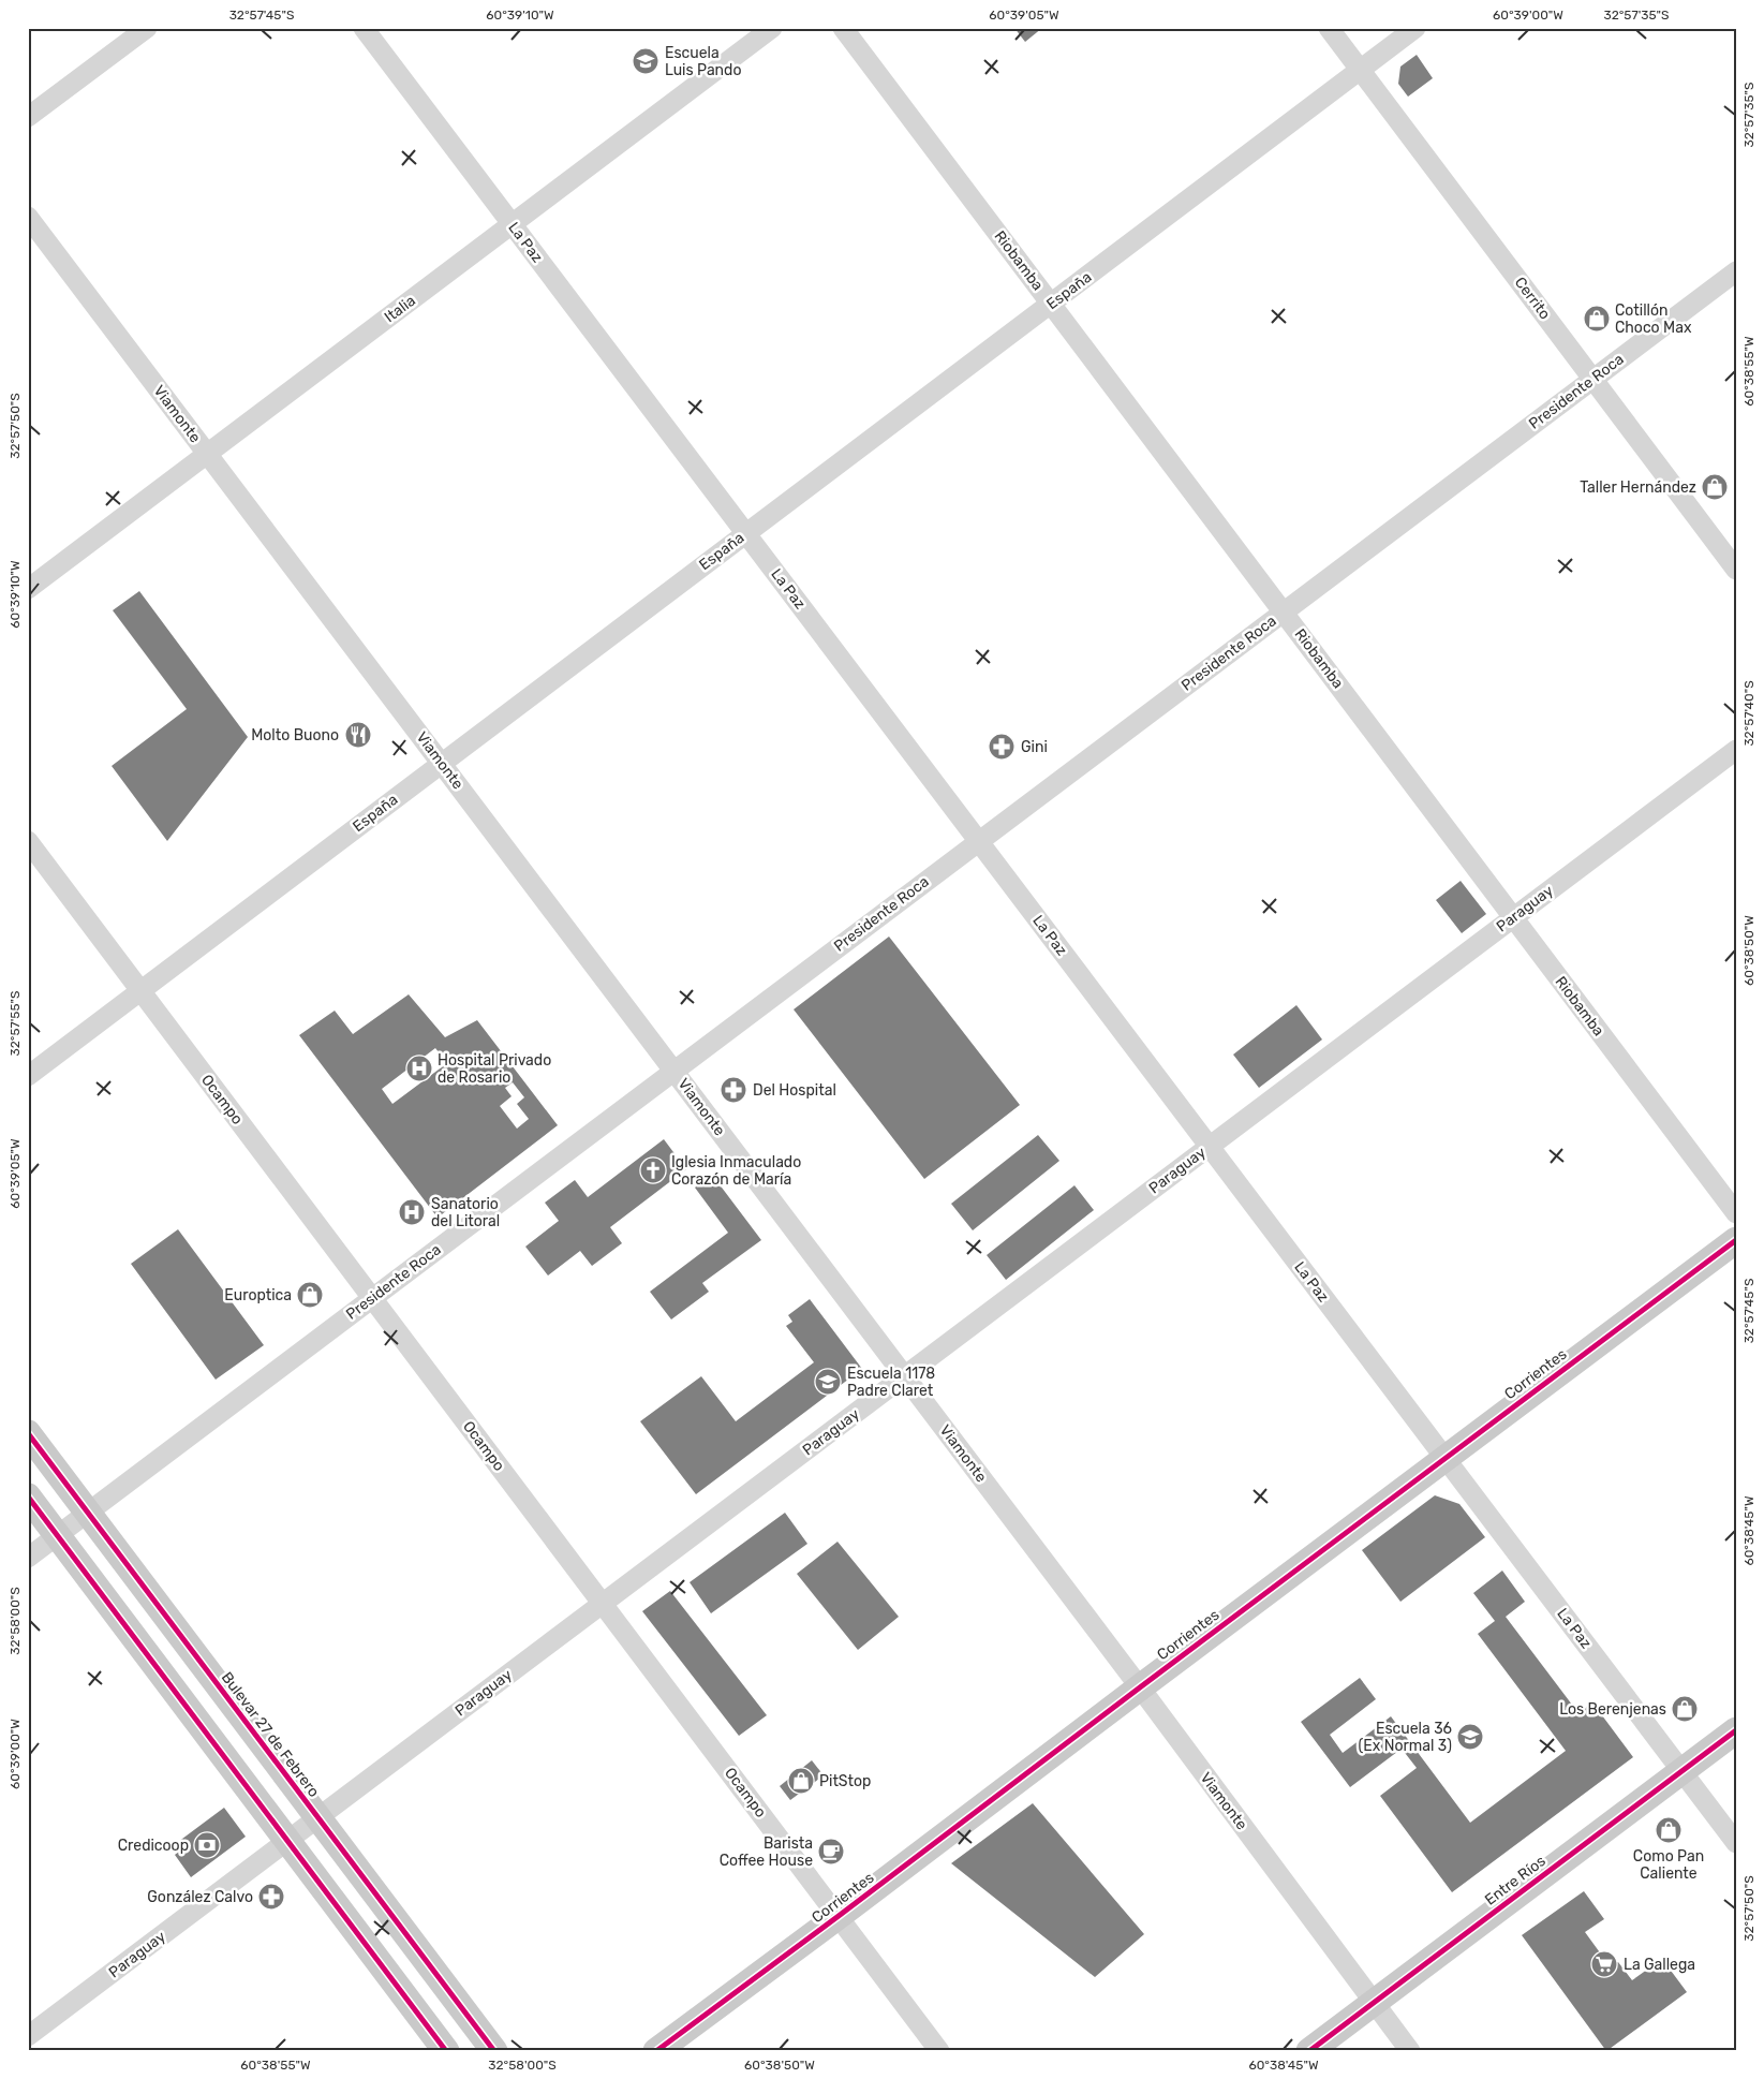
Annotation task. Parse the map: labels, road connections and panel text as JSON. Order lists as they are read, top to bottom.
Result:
{
  "streets": {
    "main road": ["Corrientes", "Bulevar 27 de Febrero", "Entre Ríos"],
    "street": [
      "La Paz",
      "Riobamba",
      "España",
      "Cerrito",
      "Italia",
      "Presidente Roca",
      "Viamonte",
      "Paraguay",
      "Ocampo"
    ]
  },
  "crossings": [
    ["La Paz", "España"],
    ["La Paz", "Italia"],
    ["La Paz", "Presidente Roca"],
    ["La Paz", "Paraguay"],
    ["La Paz", "Corrientes"],
    ["La Paz", "Entre Ríos"],
    ["Riobamba", "España"],
    ["Riobamba", "Presidente Roca"],
    ["Riobamba", "Paraguay"],
    ["España", "Cerrito"],
    ["España", "Viamonte"],
    ["España", "Ocampo"],
    ["Cerrito", "Presidente Roca"],
    ["Italia", "Viamonte"],
    ["Presidente Roca", "Viamonte"],
    ["Presidente Roca", "Ocampo"],
    ["Presidente Roca", "Bulevar 27 de Febrero"],
    ["Viamonte", "Paraguay"],
    ["Viamonte", "Corrientes"],
    ["Viamonte", "Entre Ríos"],
    ["Paraguay", "Ocampo"],
    ["Paraguay", "Bulevar 27 de Febrero"],
    ["Ocampo", "Corrientes"]
  ],
  "places": {
    "school or university": ["Escuela Luis Pando", "Escuela 1178 Padre Claret", "Escuela 36 (Ex Normal 3)"],
    "shop": [
      "Cotillón Choco Max",
      "Taller Hernández",
      "Europtica",
      "Los Berenjenas",
      "PitStop",
      "Como Pan Caliente"
    ],
    "restaurant": ["Molto Buono"],
    "pharmacy": ["Gini", "Del Hospital", "González Calvo"],
    "hospital": ["Hospital Privado de Rosario", "Sanatorio del Litoral"],
    "church": ["Iglesia Inmaculado Corazón de María"],
    "bank": ["Credicoop"],
    "cafe": ["Barista Coffee House"],
    "supermarket": ["La Gallega"]
  },
  "coordinates": [
    "32°57'45\"S",
    "60°39'10\"W",
    "60°39'05\"W",
    "60°39'00\"W",
    "32°57'35\"S",
    "60°38'55\"W",
    "32°57'50\"S",
    "32°57'40\"S",
    "60°38'50\"W",
    "32°57'55\"S",
    "60°38'45\"W",
    "32°58'00\"S"
  ]
}
